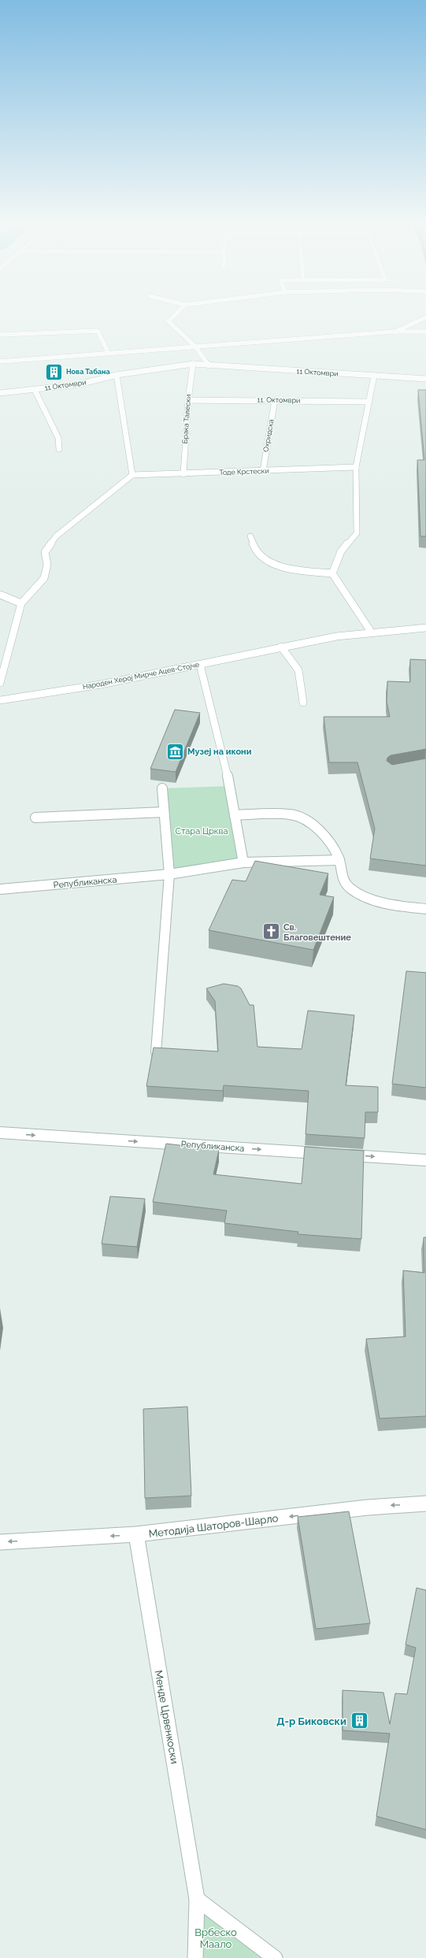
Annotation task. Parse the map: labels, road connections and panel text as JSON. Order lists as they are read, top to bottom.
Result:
{
  "streets": {
    "street": [
      "11 Октомври",
      "11. Октомври",
      "Браќа Талески",
      "Охридска",
      "Тоде Крстески",
      "Народен Херој Мирче Ацев-Стојче",
      "Републиканска",
      "Методија Шаторов-Шарло",
      "Менде Црвенкоски"
    ]
  },
  "crossings": [
    ["11 Октомври", "Браќа Талески"],
    ["11. Октомври", "Браќа Талески"],
    ["11. Октомври", "Охридска"],
    ["Браќа Талески", "Тоде Крстески"],
    ["Охридска", "Тоде Крстески"],
    ["Методија Шаторов-Шарло", "Менде Црвенкоски"]
  ],
  "one_way": ["Републиканска", "Методија Шаторов-Шарло"],
  "parks": ["Стара Црква", "Врбеско Маало"],
  "places": {
    "building": ["Нова Табана", "Д-р Биковски"],
    "museum": ["Музеј на икони"],
    "church": ["Св. Благовештение"]
  }
}
